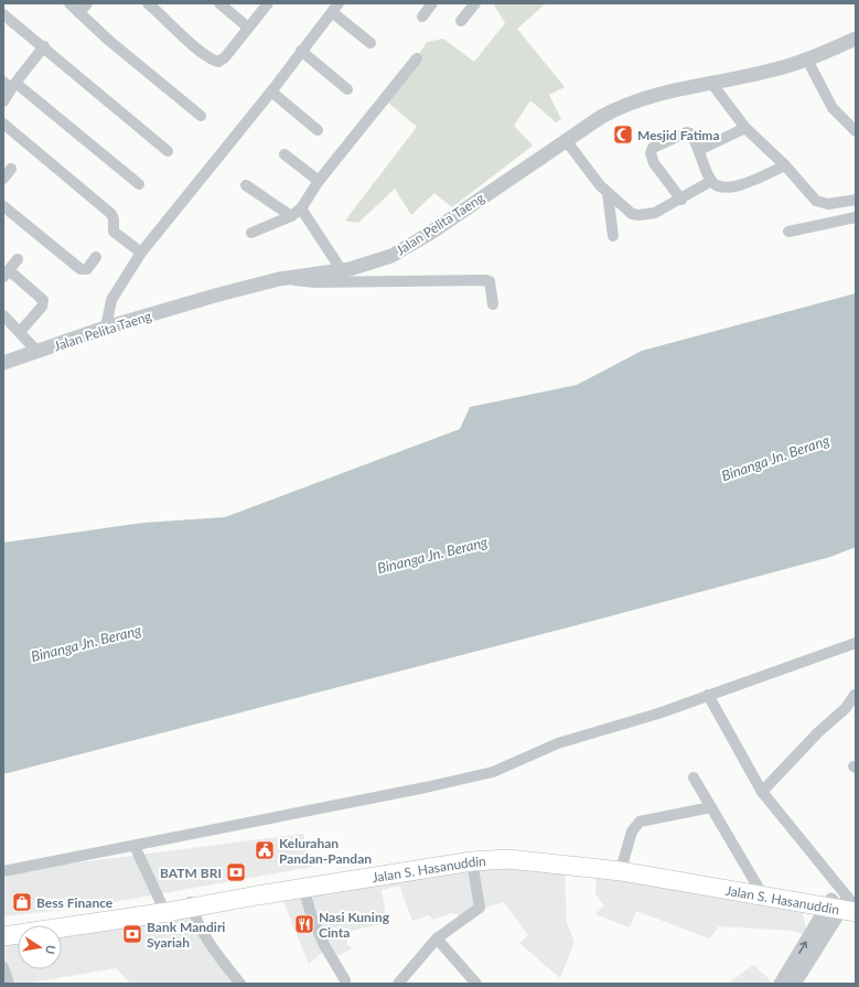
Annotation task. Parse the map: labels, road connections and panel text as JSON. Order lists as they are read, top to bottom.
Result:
{
  "streets": {
    "highway": ["Jalan S. Hasanuddin"],
    "street": ["Jalan Pelita Taeng"]
  },
  "water": ["Binanga Jn. Berang"],
  "places": {
    "mosque": ["Mesjid Fatima"],
    "public building": ["Kelurahan Pandan-Pandan"],
    "bank": ["BATM BRI", "Bank Mandiri Syariah"],
    "shop": ["Bess Finance"],
    "restaurant": ["Nasi Kuning Cinta"]
  },
  "north": "right"
}
